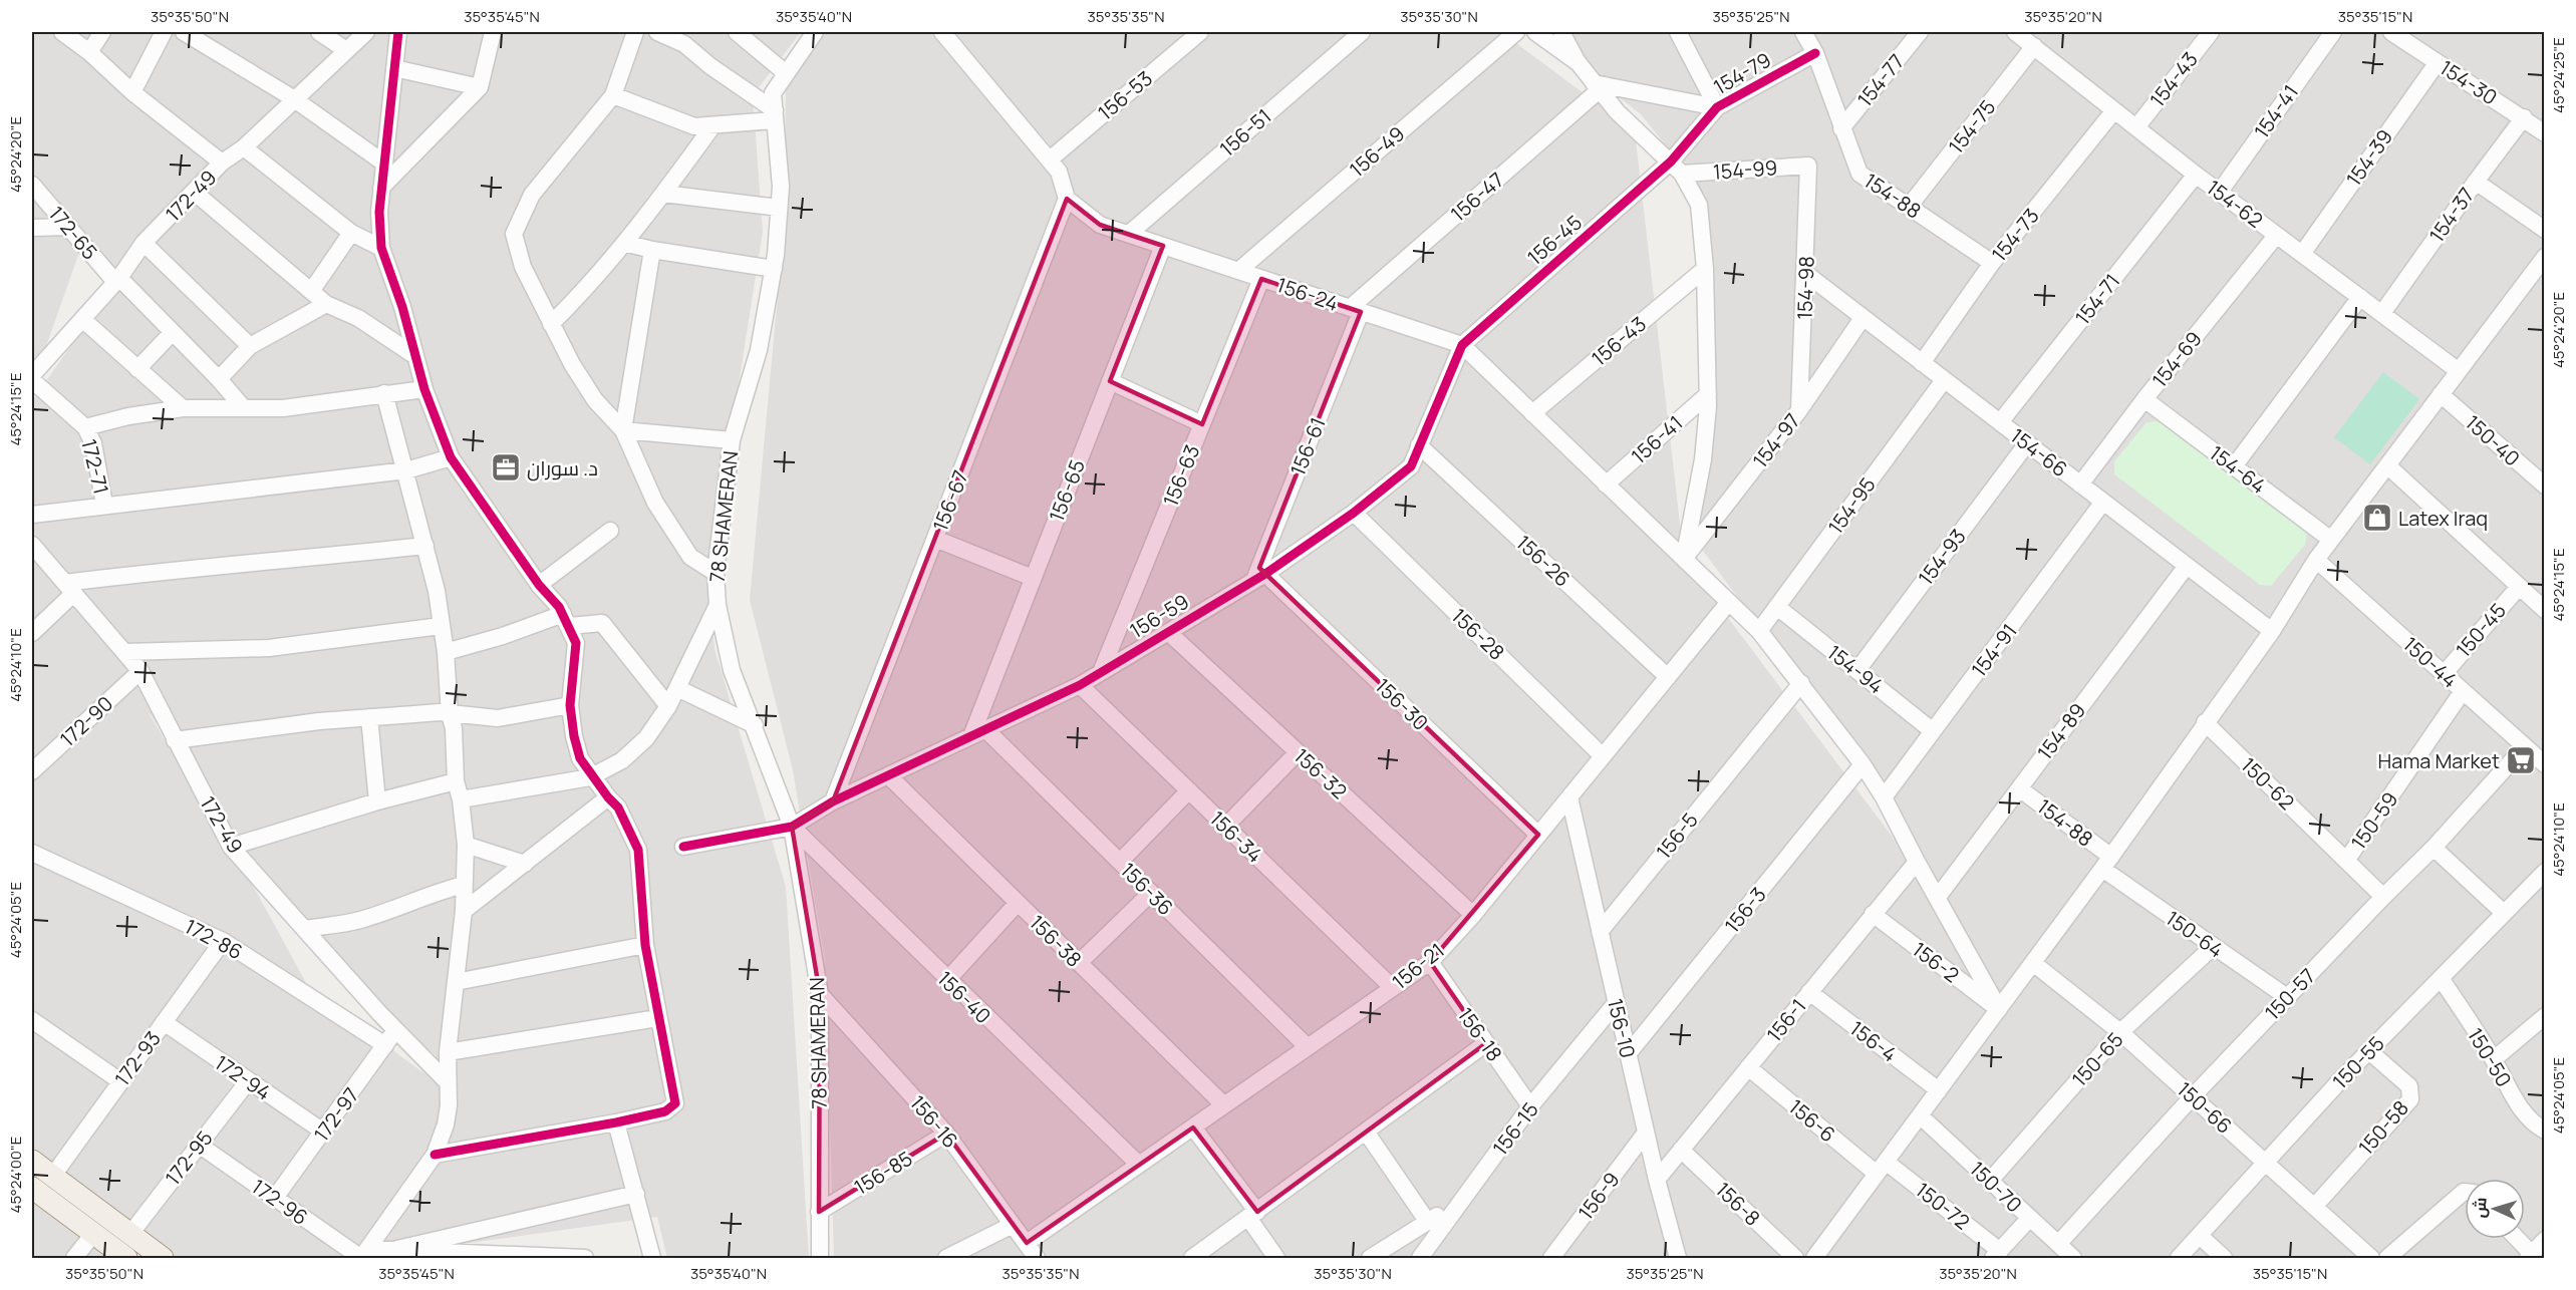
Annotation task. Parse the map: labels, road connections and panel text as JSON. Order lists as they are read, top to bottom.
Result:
{
  "streets": {
    "street": [
      "154-79",
      "154-43",
      "154-77",
      "154-30",
      "156-53",
      "154-41",
      "154-75",
      "156-51",
      "156-49",
      "154-39",
      "154-99",
      "172-49",
      "154-88",
      "156-47",
      "154-62",
      "154-37",
      "172-65",
      "154-73",
      "156-45",
      "154-98",
      "156-24",
      "154-71",
      "156-43",
      "154-69",
      "156-41",
      "154-97",
      "150-40",
      "156-61",
      "154-66",
      "172-71",
      "154-64",
      "156-63",
      "156-65",
      "156-67",
      "154-95",
      "78 SHAMERAN",
      "154-93",
      "156-26",
      "156-59",
      "150-45",
      "156-28",
      "154-91",
      "150-44",
      "154-94",
      "156-30",
      "172-90",
      "154-89",
      "156-32",
      "150-62",
      "150-59",
      "156-5",
      "156-34",
      "156-36",
      "156-3",
      "150-64",
      "172-86",
      "156-38",
      "156-2",
      "156-21",
      "150-57",
      "156-40",
      "156-1",
      "156-10",
      "156-18",
      "156-4",
      "150-50",
      "172-93",
      "150-65",
      "150-55",
      "172-94",
      "150-66",
      "172-97",
      "156-6",
      "156-16",
      "150-58",
      "156-15",
      "172-95",
      "156-85",
      "150-70",
      "156-9",
      "172-96",
      "156-8",
      "150-72"
    ]
  },
  "crossings": [
    ["154-79", "154-99"],
    ["154-79", "154-88"],
    ["154-79", "156-45"],
    ["154-43", "154-62"],
    ["154-77", "154-88"],
    ["154-30", "154-39"],
    ["154-30", "154-37"],
    ["154-41", "154-62"],
    ["154-75", "154-88"],
    ["154-75", "154-62"],
    ["156-51", "156-24"],
    ["156-49", "156-24"],
    ["154-39", "154-62"],
    ["154-99", "156-45"],
    ["154-99", "154-98"],
    ["172-49", "172-65"],
    ["172-49", "172-90"],
    ["172-49", "172-97"],
    ["154-88", "154-73"],
    ["154-88", "154-89"],
    ["154-88", "150-64"],
    ["156-47", "156-24"],
    ["156-47", "156-61"],
    ["154-62", "154-37"],
    ["154-62", "154-73"],
    ["154-62", "154-71"],
    ["154-62", "154-69"],
    ["154-73", "154-66"],
    ["156-45", "156-24"],
    ["156-45", "156-59"],
    ["154-98", "154-97"],
    ["154-98", "154-66"],
    ["156-24", "156-43"],
    ["156-24", "156-41"],
    ["156-24", "154-97"],
    ["156-24", "156-61"],
    ["156-24", "156-63"],
    ["156-24", "156-65"],
    ["156-24", "156-67"],
    ["156-24", "154-95"],
    ["156-24", "156-59"],
    ["156-24", "154-91"],
    ["156-24", "154-89"],
    ["156-24", "156-5"],
    ["156-24", "156-3"],
    ["156-24", "156-2"],
    ["156-24", "156-21"],
    ["156-24", "156-1"],
    ["154-71", "154-66"],
    ["154-69", "154-66"],
    ["154-69", "154-64"],
    ["154-97", "154-66"],
    ["156-61", "156-59"],
    ["156-61", "156-30"],
    ["154-66", "154-95"],
    ["154-66", "154-93"],
    ["154-66", "154-91"],
    ["154-66", "154-89"],
    ["156-63", "156-59"],
    ["156-65", "156-59"],
    ["156-65", "156-36"],
    ["156-67", "156-59"],
    ["154-95", "154-94"],
    ["78 SHAMERAN", "156-59"],
    ["78 SHAMERAN", "156-40"],
    ["78 SHAMERAN", "156-16"],
    ["78 SHAMERAN", "156-85"],
    ["154-93", "154-94"],
    ["156-26", "156-59"],
    ["156-26", "156-21"],
    ["156-59", "156-28"],
    ["156-59", "156-30"],
    ["156-59", "156-32"],
    ["156-59", "156-34"],
    ["156-59", "156-36"],
    ["156-59", "156-38"],
    ["156-59", "156-40"],
    ["150-45", "150-44"],
    ["156-28", "156-21"],
    ["154-91", "154-94"],
    ["150-44", "150-59"],
    ["150-44", "150-57"],
    ["156-30", "156-21"],
    ["156-32", "156-21"],
    ["150-62", "150-59"],
    ["150-62", "150-57"],
    ["156-5", "156-10"],
    ["156-34", "156-21"],
    ["156-36", "156-21"],
    ["156-3", "156-10"],
    ["150-64", "150-57"],
    ["150-64", "150-65"],
    ["172-86", "172-93"],
    ["172-86", "172-97"],
    ["156-38", "156-21"],
    ["156-2", "156-1"],
    ["156-21", "156-40"],
    ["156-21", "156-10"],
    ["156-21", "156-18"],
    ["156-21", "156-16"],
    ["150-57", "150-66"],
    ["150-57", "150-70"],
    ["156-1", "156-10"],
    ["156-1", "156-4"],
    ["156-1", "156-6"],
    ["156-1", "156-8"],
    ["156-10", "156-15"],
    ["156-10", "156-9"],
    ["156-18", "156-15"],
    ["150-50", "150-55"],
    ["172-93", "172-94"],
    ["150-65", "150-66"],
    ["150-65", "150-70"],
    ["150-55", "150-66"],
    ["150-55", "150-58"],
    ["172-94", "172-97"],
    ["172-94", "172-95"],
    ["150-66", "150-58"],
    ["172-97", "172-96"],
    ["156-6", "150-72"],
    ["156-16", "156-85"],
    ["172-95", "172-96"]
  ],
  "places": {
    "office": ["د. سوران"],
    "shop": ["Latex Iraq"],
    "supermarket": ["Hama Market"]
  },
  "north": "left",
  "coordinates": [
    "35°35'50\"N",
    "35°35'45\"N",
    "35°35'40\"N",
    "35°35'35\"N",
    "35°35'30\"N",
    "35°35'25\"N",
    "35°35'20\"N",
    "35°35'15\"N",
    "45°24'25\"E",
    "45°24'20\"E",
    "45°24'15\"E",
    "45°24'10\"E",
    "45°24'05\"E",
    "45°24'00\"E"
  ]
}
